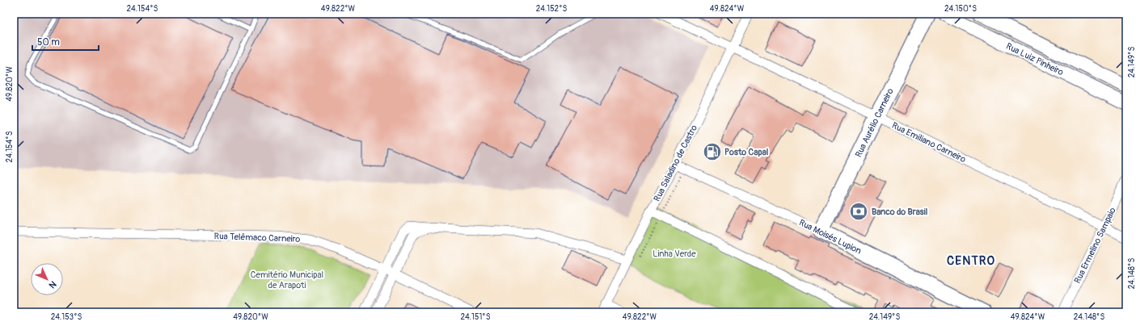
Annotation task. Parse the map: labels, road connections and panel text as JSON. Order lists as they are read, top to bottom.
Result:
{
  "streets": {
    "main road": ["Rua Aurélio Carneiro", "Rua Moisés Lupion"],
    "street": [
      "Rua Luiz Pinheiro",
      "Rua Emiliano Carneiro",
      "Rua Saladino de Castro",
      "Rua Telêmaco Carneiro",
      "Rua Ermelino Sampaio"
    ]
  },
  "crossings": [
    ["Rua Aurélio Carneiro", "Rua Emiliano Carneiro"],
    ["Rua Aurélio Carneiro", "Rua Moisés Lupion"],
    ["Rua Emiliano Carneiro", "Rua Saladino de Castro"],
    ["Rua Emiliano Carneiro", "Rua Ermelino Sampaio"],
    ["Rua Saladino de Castro", "Rua Moisés Lupion"]
  ],
  "districts": ["CENTRO"],
  "parks": ["Linha Verde", "Cemitério Municipal de Arapoti"],
  "places": {
    "fuel station": ["Posto Capal"],
    "bank": ["Banco do Brasil"]
  },
  "scale_bar": "50 m",
  "north": "bottom right",
  "coordinates": [
    "24.154°S",
    "49.822°W",
    "24.152°S",
    "49.824°W",
    "24.150°S",
    "24.149°S",
    "49.820°W",
    "24.148°S",
    "24.153°S",
    "24.151°S"
  ]
}
